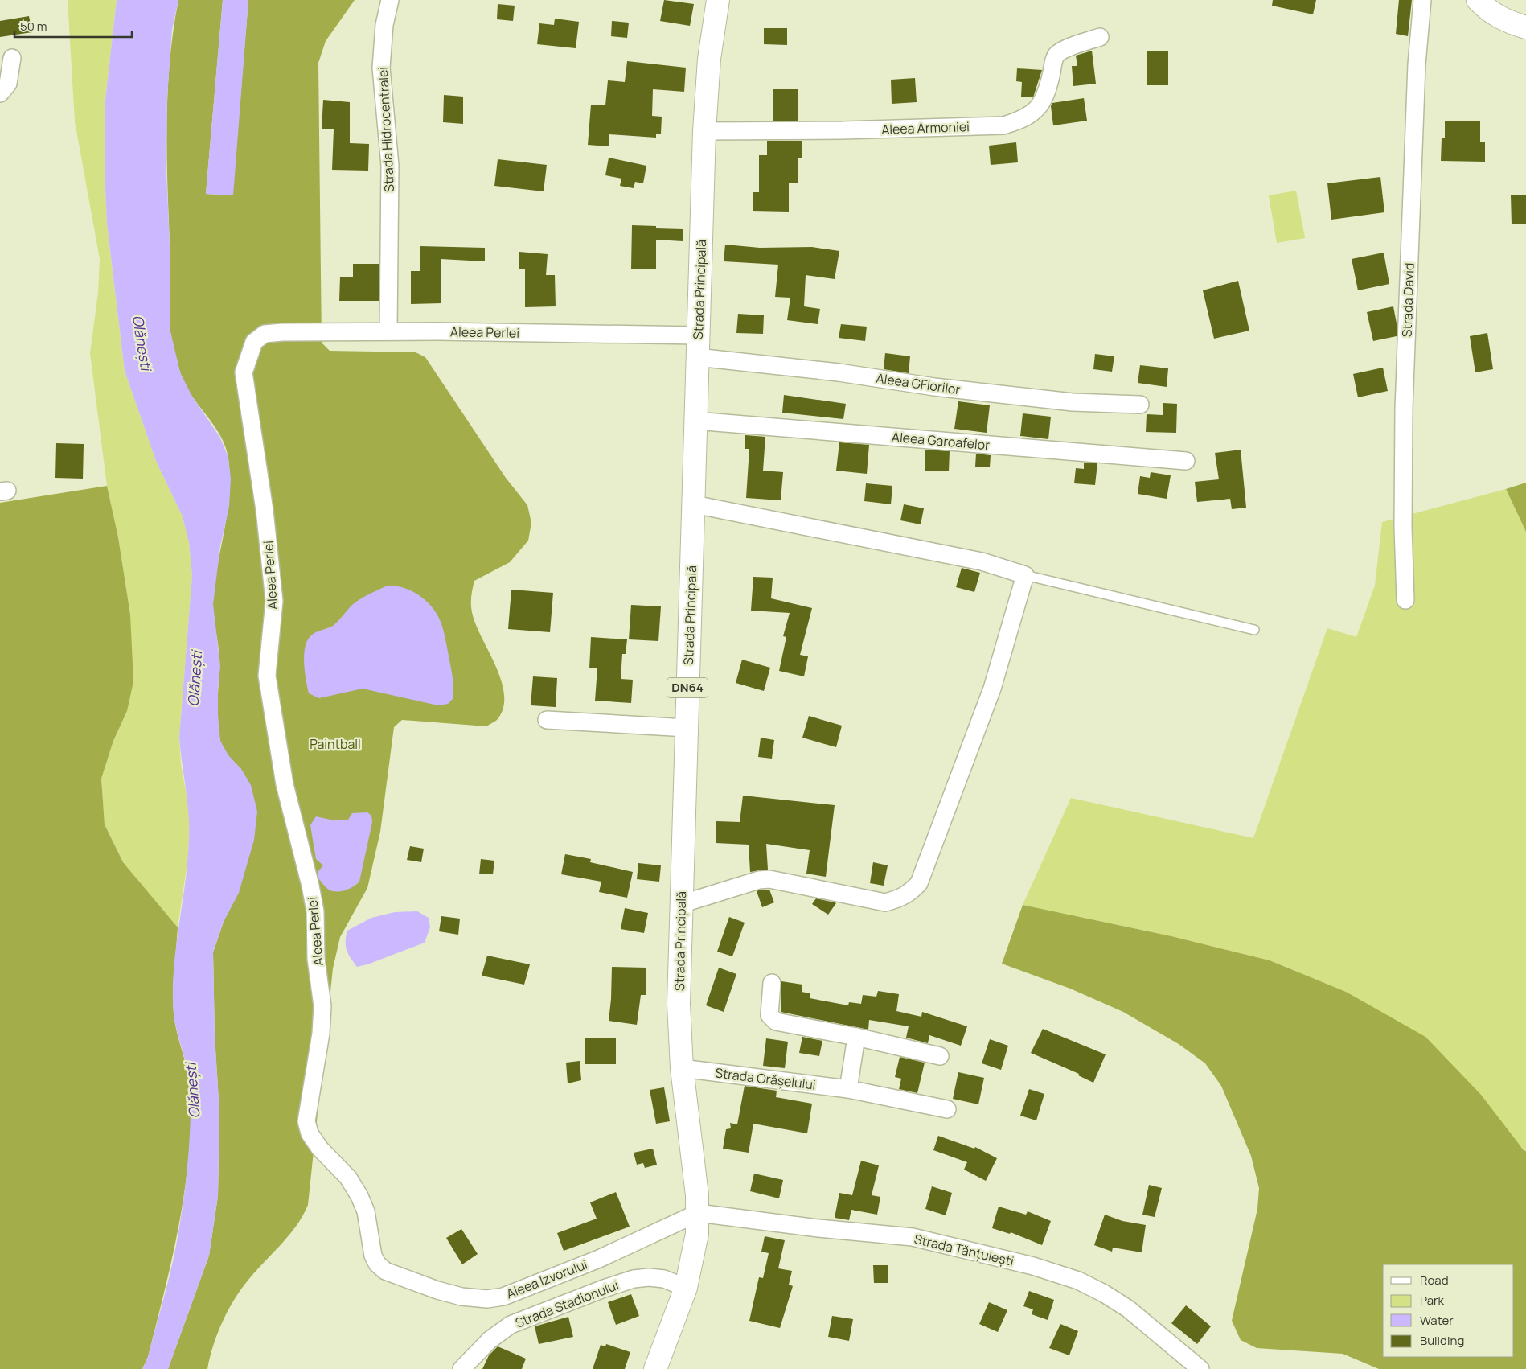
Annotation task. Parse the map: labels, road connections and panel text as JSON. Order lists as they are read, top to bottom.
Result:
{
  "streets": {
    "main road": ["Strada Principală", "DN64"],
    "street": [
      "Aleea Armoniei",
      "Strada Hidrocentralei",
      "Strada David",
      "Aleea Perlei",
      "Aleea GFlorilor",
      "Aleea Garoafelor",
      "Strada Orășelului",
      "Strada Tănțulești",
      "Aleea Izvorului",
      "Strada Stadionului"
    ]
  },
  "crossings": [
    ["Aleea Armoniei", "Strada Principală"],
    ["Strada Hidrocentralei", "Aleea Perlei"],
    ["Strada Principală", "Aleea Perlei"],
    ["Strada Principală", "Aleea GFlorilor"],
    ["Strada Principală", "Aleea Garoafelor"],
    ["Strada Principală", "Strada Orășelului"],
    ["Strada Principală", "Strada Tănțulești"],
    ["Strada Principală", "Aleea Izvorului"],
    ["Strada Principală", "Strada Stadionului"],
    ["Aleea Perlei", "Aleea Izvorului"],
    ["Strada Tănțulești", "Aleea Izvorului"]
  ],
  "water": ["Olănești"],
  "parks": ["Paintball"],
  "legend": [
    "Road",
    "Park",
    "Water",
    "Building"
  ],
  "scale_bar": "50 m"
}
